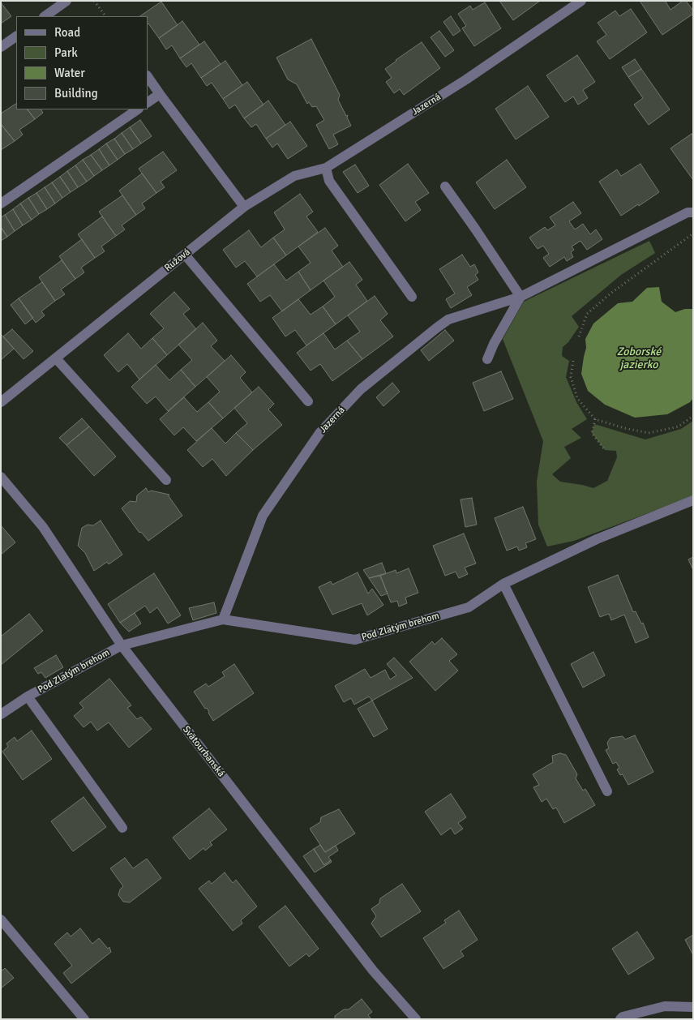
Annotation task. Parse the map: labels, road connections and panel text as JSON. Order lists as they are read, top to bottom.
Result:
{
  "streets": {
    "street": [
      "Jazerná",
      "Ružová",
      "Pod Zlatým brehom",
      "Svätourbanská"
    ]
  },
  "crossings": [
    ["Jazerná", "Ružová"],
    ["Jazerná", "Pod Zlatým brehom"],
    ["Pod Zlatým brehom", "Svätourbanská"]
  ],
  "water": ["Zoborské jazierko"],
  "legend": [
    "Road",
    "Park",
    "Water",
    "Building"
  ]
}
